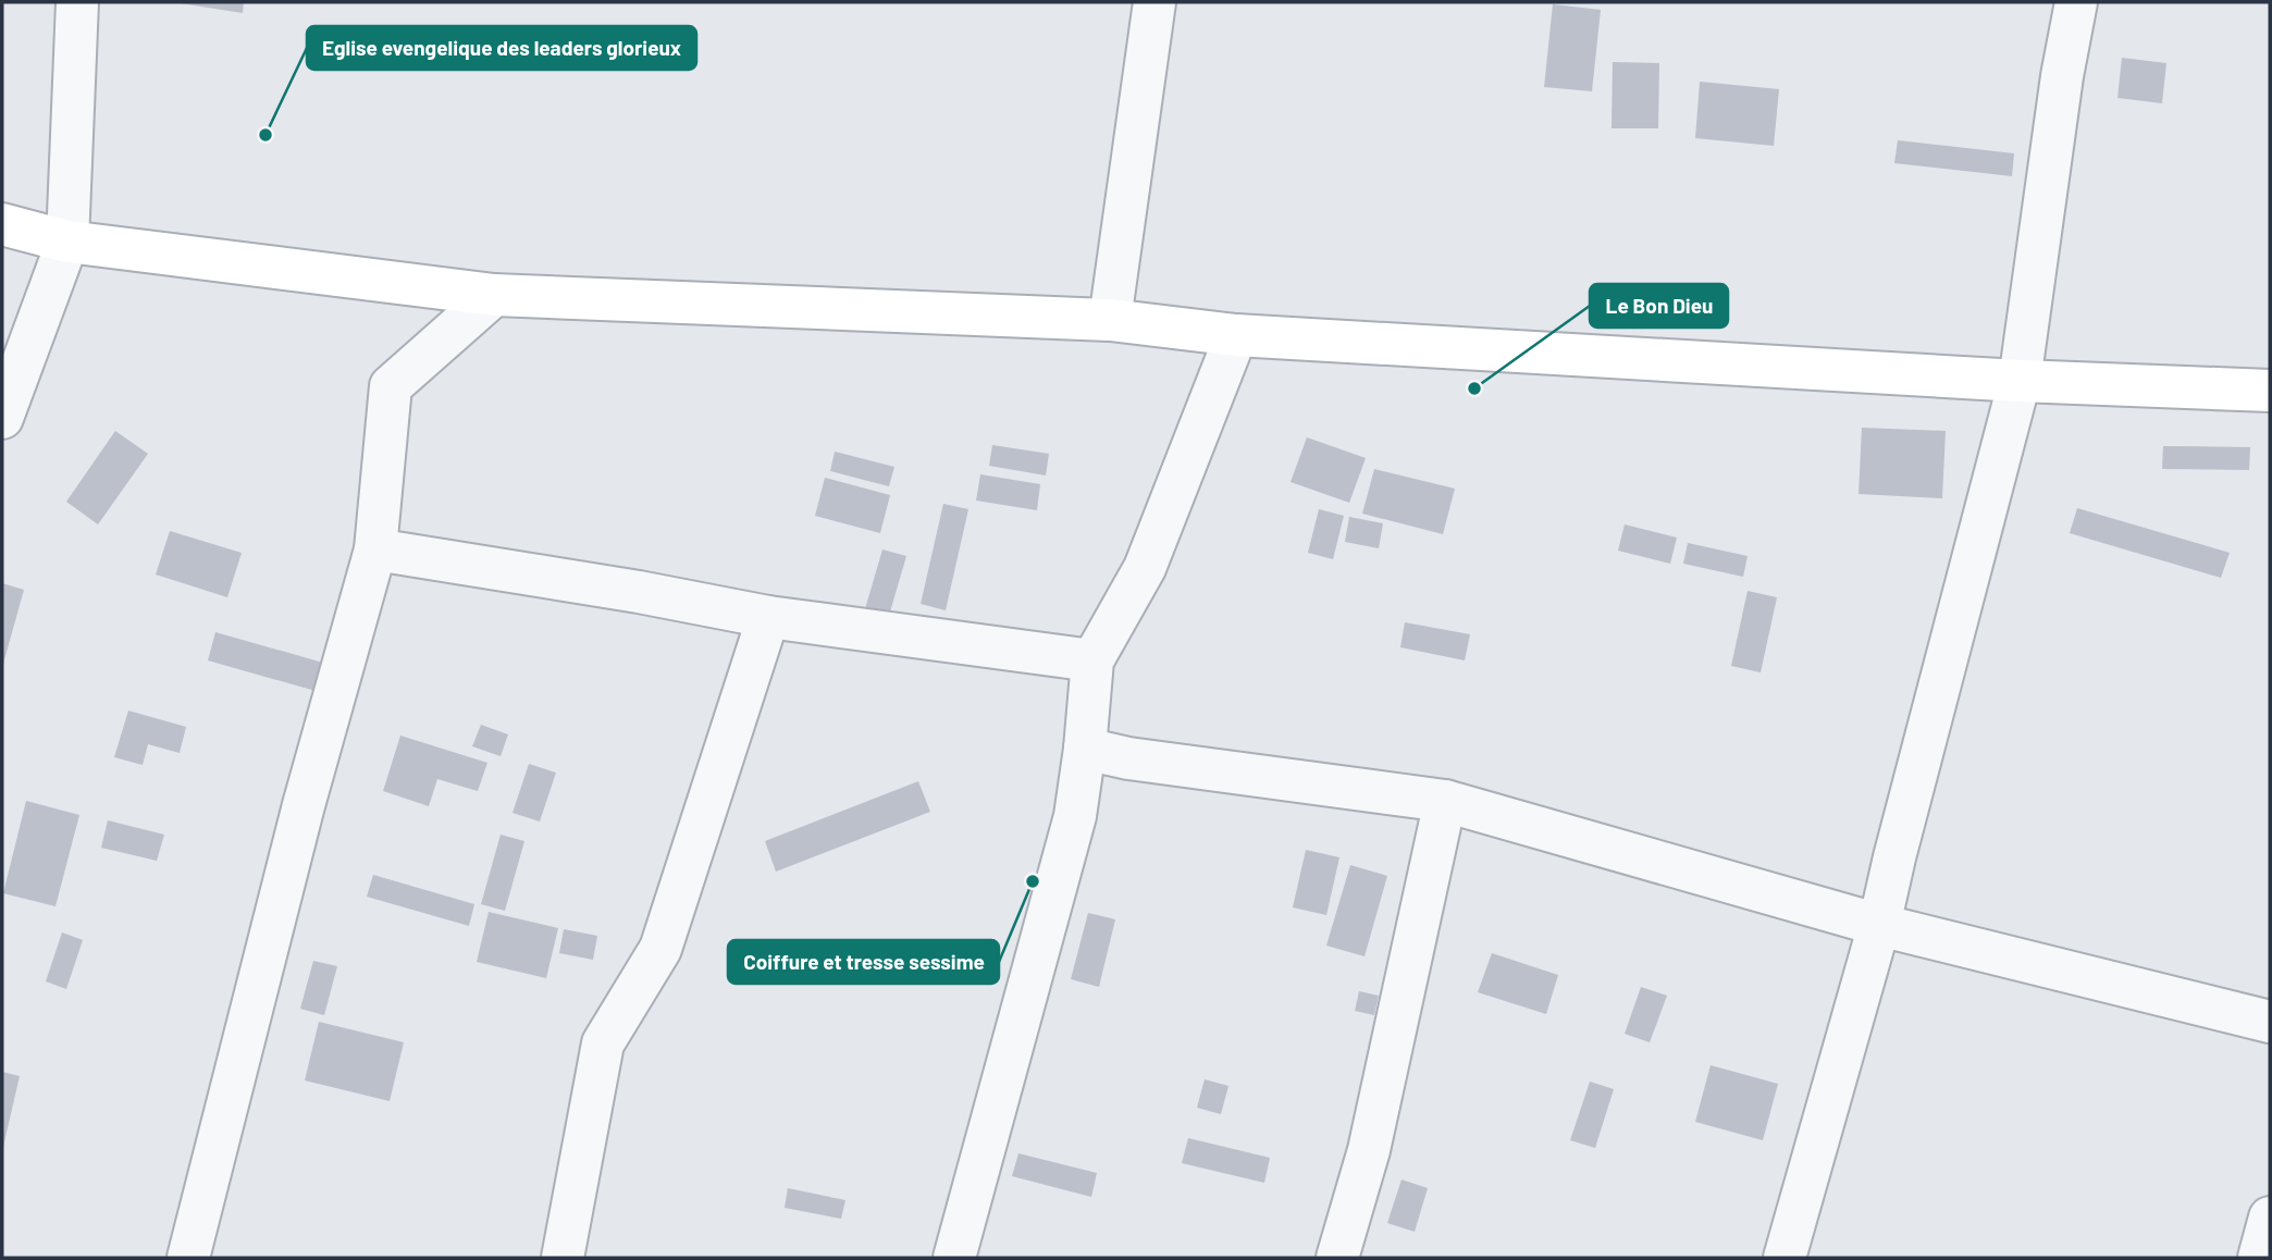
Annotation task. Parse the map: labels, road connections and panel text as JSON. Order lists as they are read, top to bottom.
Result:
{
  "places": ["Eglise evengelique des leaders glorieux", "Le Bon Dieu", "Coiffure et tresse sessime"]
}
